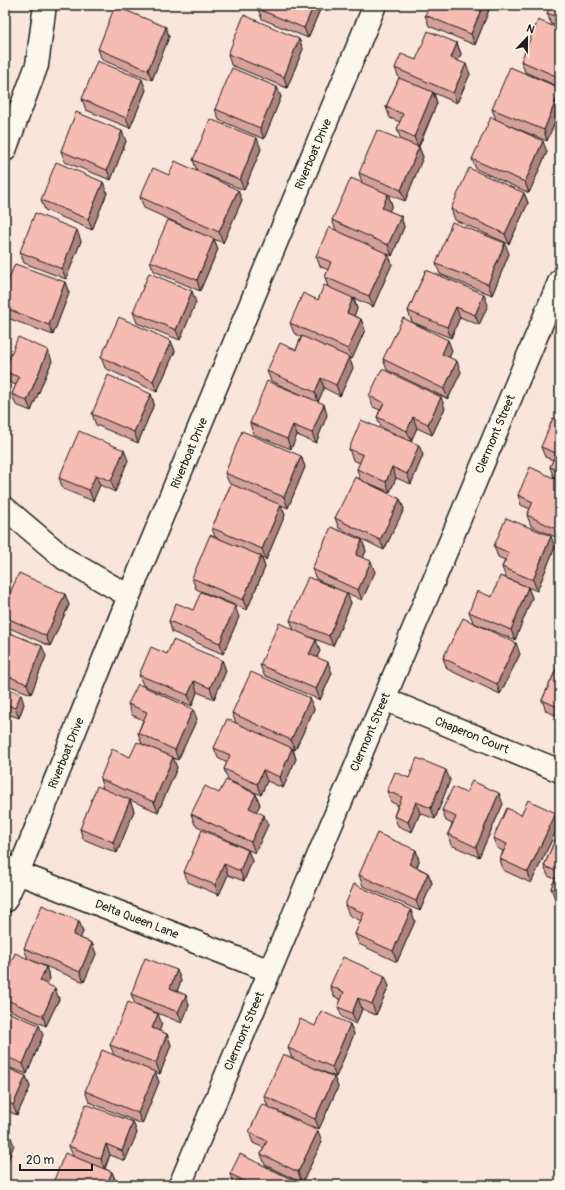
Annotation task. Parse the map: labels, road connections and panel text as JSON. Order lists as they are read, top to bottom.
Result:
{
  "streets": {
    "street": [
      "Riverboat Drive",
      "Clermont Street",
      "Chaperon Court",
      "Delta Queen Lane"
    ]
  },
  "crossings": [
    ["Riverboat Drive", "Delta Queen Lane"],
    ["Clermont Street", "Chaperon Court"],
    ["Clermont Street", "Delta Queen Lane"]
  ],
  "scale_bar": "20 m",
  "north": "top"
}
